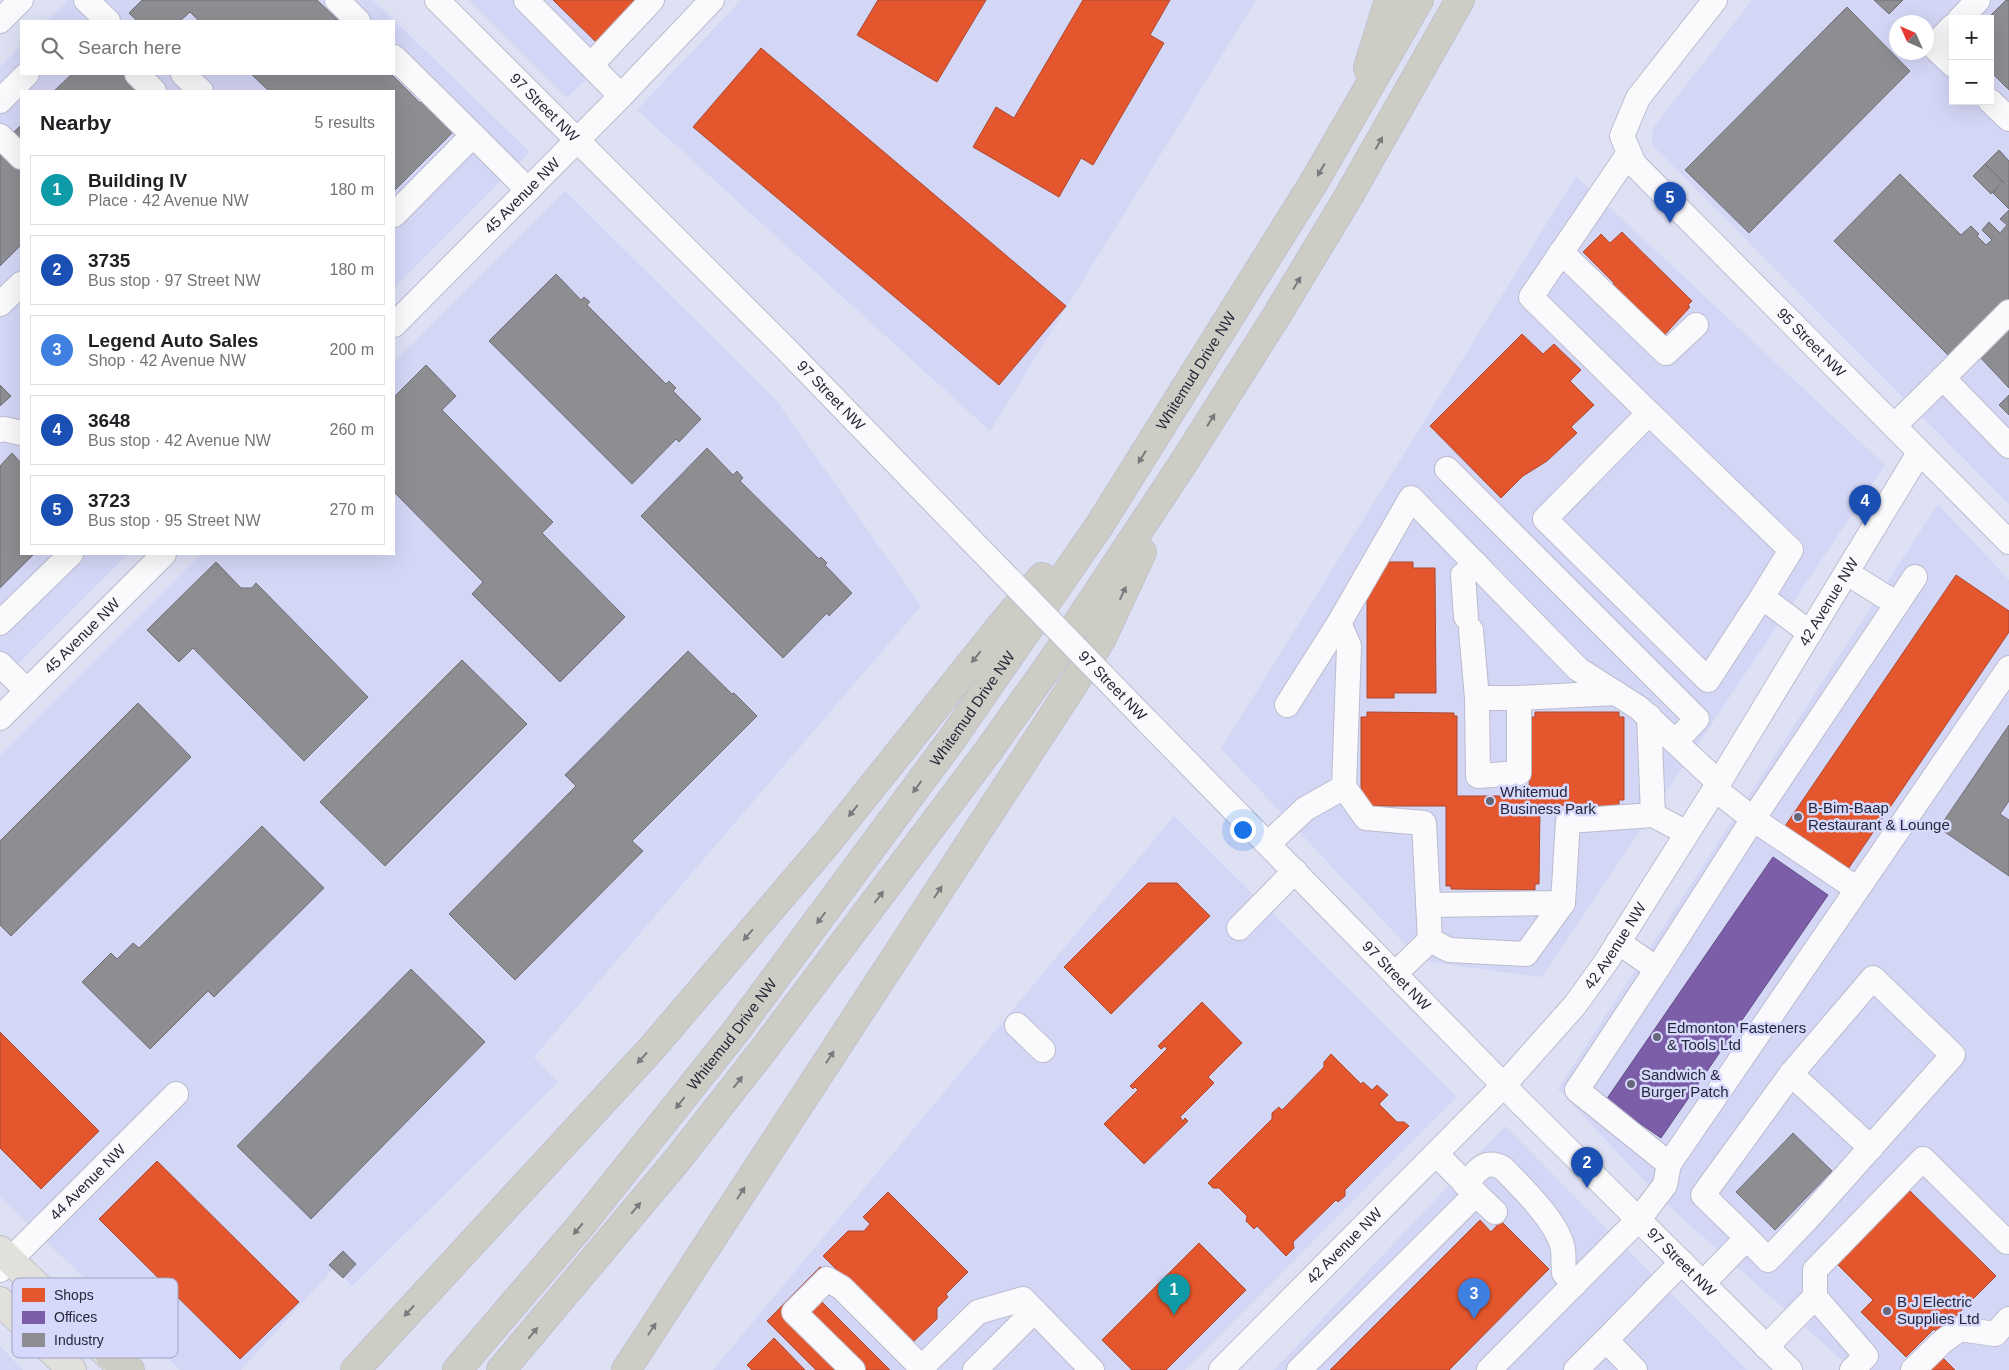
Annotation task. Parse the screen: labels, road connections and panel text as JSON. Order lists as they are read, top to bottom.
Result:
{
  "streets": {
    "highway": ["Whitemud Drive NW"],
    "street": [
      "97 Street NW",
      "45 Avenue NW",
      "95 Street NW",
      "42 Avenue NW",
      "44 Avenue NW"
    ]
  },
  "crossings": [
    ["97 Street NW", "45 Avenue NW"],
    ["97 Street NW", "42 Avenue NW"],
    ["95 Street NW", "42 Avenue NW"]
  ],
  "places": [
    "Whitemud Business Park",
    "B-Bim-Baap Restaurant & Lounge",
    "Edmonton Fasteners & Tools Ltd",
    "Sandwich & Burger Patch",
    "B J Electric Supplies Ltd"
  ],
  "legend": ["Shops", "Offices", "Industry"],
  "north": "top left",
  "page": {
    "map_buttons": ["+", "−"],
    "search": "Search here",
    "heading": ["Nearby", "5 results"],
    "list": [
      {
        "mark": "1",
        "name": "Building IV",
        "note": "Place · 42 Avenue NW",
        "value": "180 m"
      },
      {
        "mark": "2",
        "name": "3735",
        "note": "Bus stop · 97 Street NW",
        "value": "180 m"
      },
      {
        "mark": "3",
        "name": "Legend Auto Sales",
        "note": "Shop · 42 Avenue NW",
        "value": "200 m"
      },
      {
        "mark": "4",
        "name": "3648",
        "note": "Bus stop · 42 Avenue NW",
        "value": "260 m"
      },
      {
        "mark": "5",
        "name": "3723",
        "note": "Bus stop · 95 Street NW",
        "value": "270 m"
      }
    ],
    "pins": [
      "5",
      "4",
      "2",
      "1",
      "3"
    ]
  }
}
